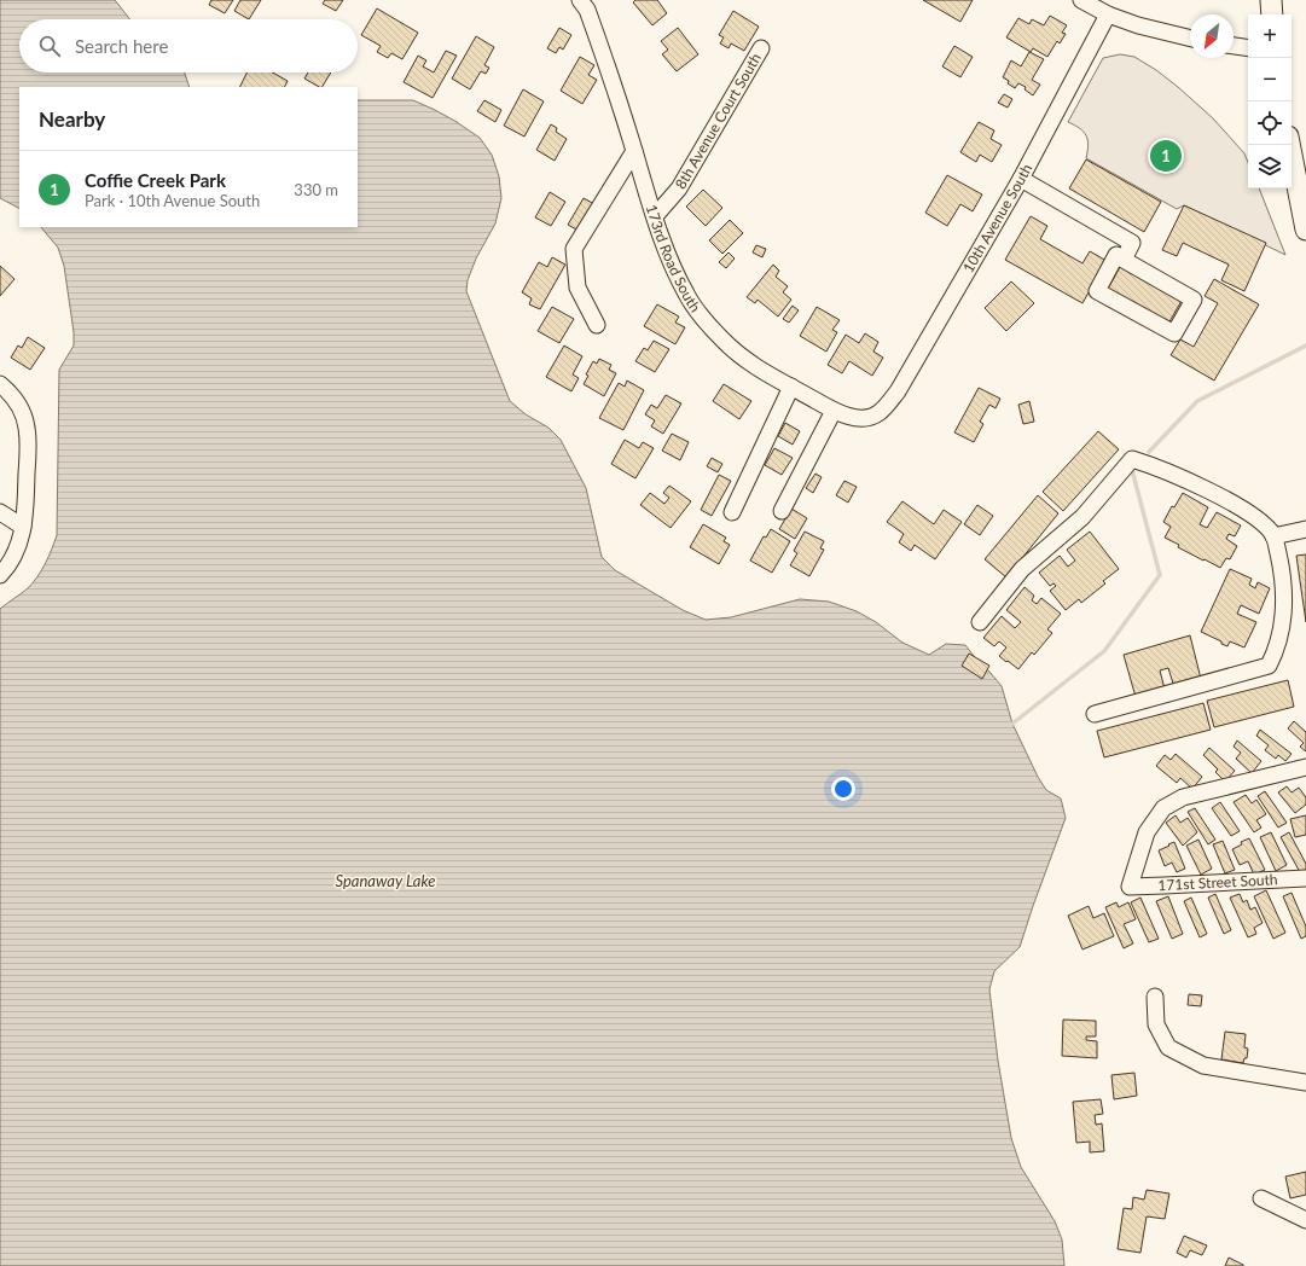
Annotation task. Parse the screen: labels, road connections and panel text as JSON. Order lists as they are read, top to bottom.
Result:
{
  "streets": {
    "street": [
      "8th Avenue Court South",
      "10th Avenue South",
      "173rd Road South",
      "171st Street South"
    ]
  },
  "crossings": [
    ["8th Avenue Court South", "173rd Road South"],
    ["10th Avenue South", "173rd Road South"]
  ],
  "water": ["Spanaway Lake"],
  "north": "bottom left",
  "page": {
    "map_buttons": ["+", "−"],
    "search": "Search here",
    "heading": "Nearby",
    "pins": "1",
    "list": [
      {
        "mark": "1",
        "name": "Coffie Creek Park",
        "note": "Park · 10th Avenue South",
        "value": "330 m"
      }
    ]
  }
}
